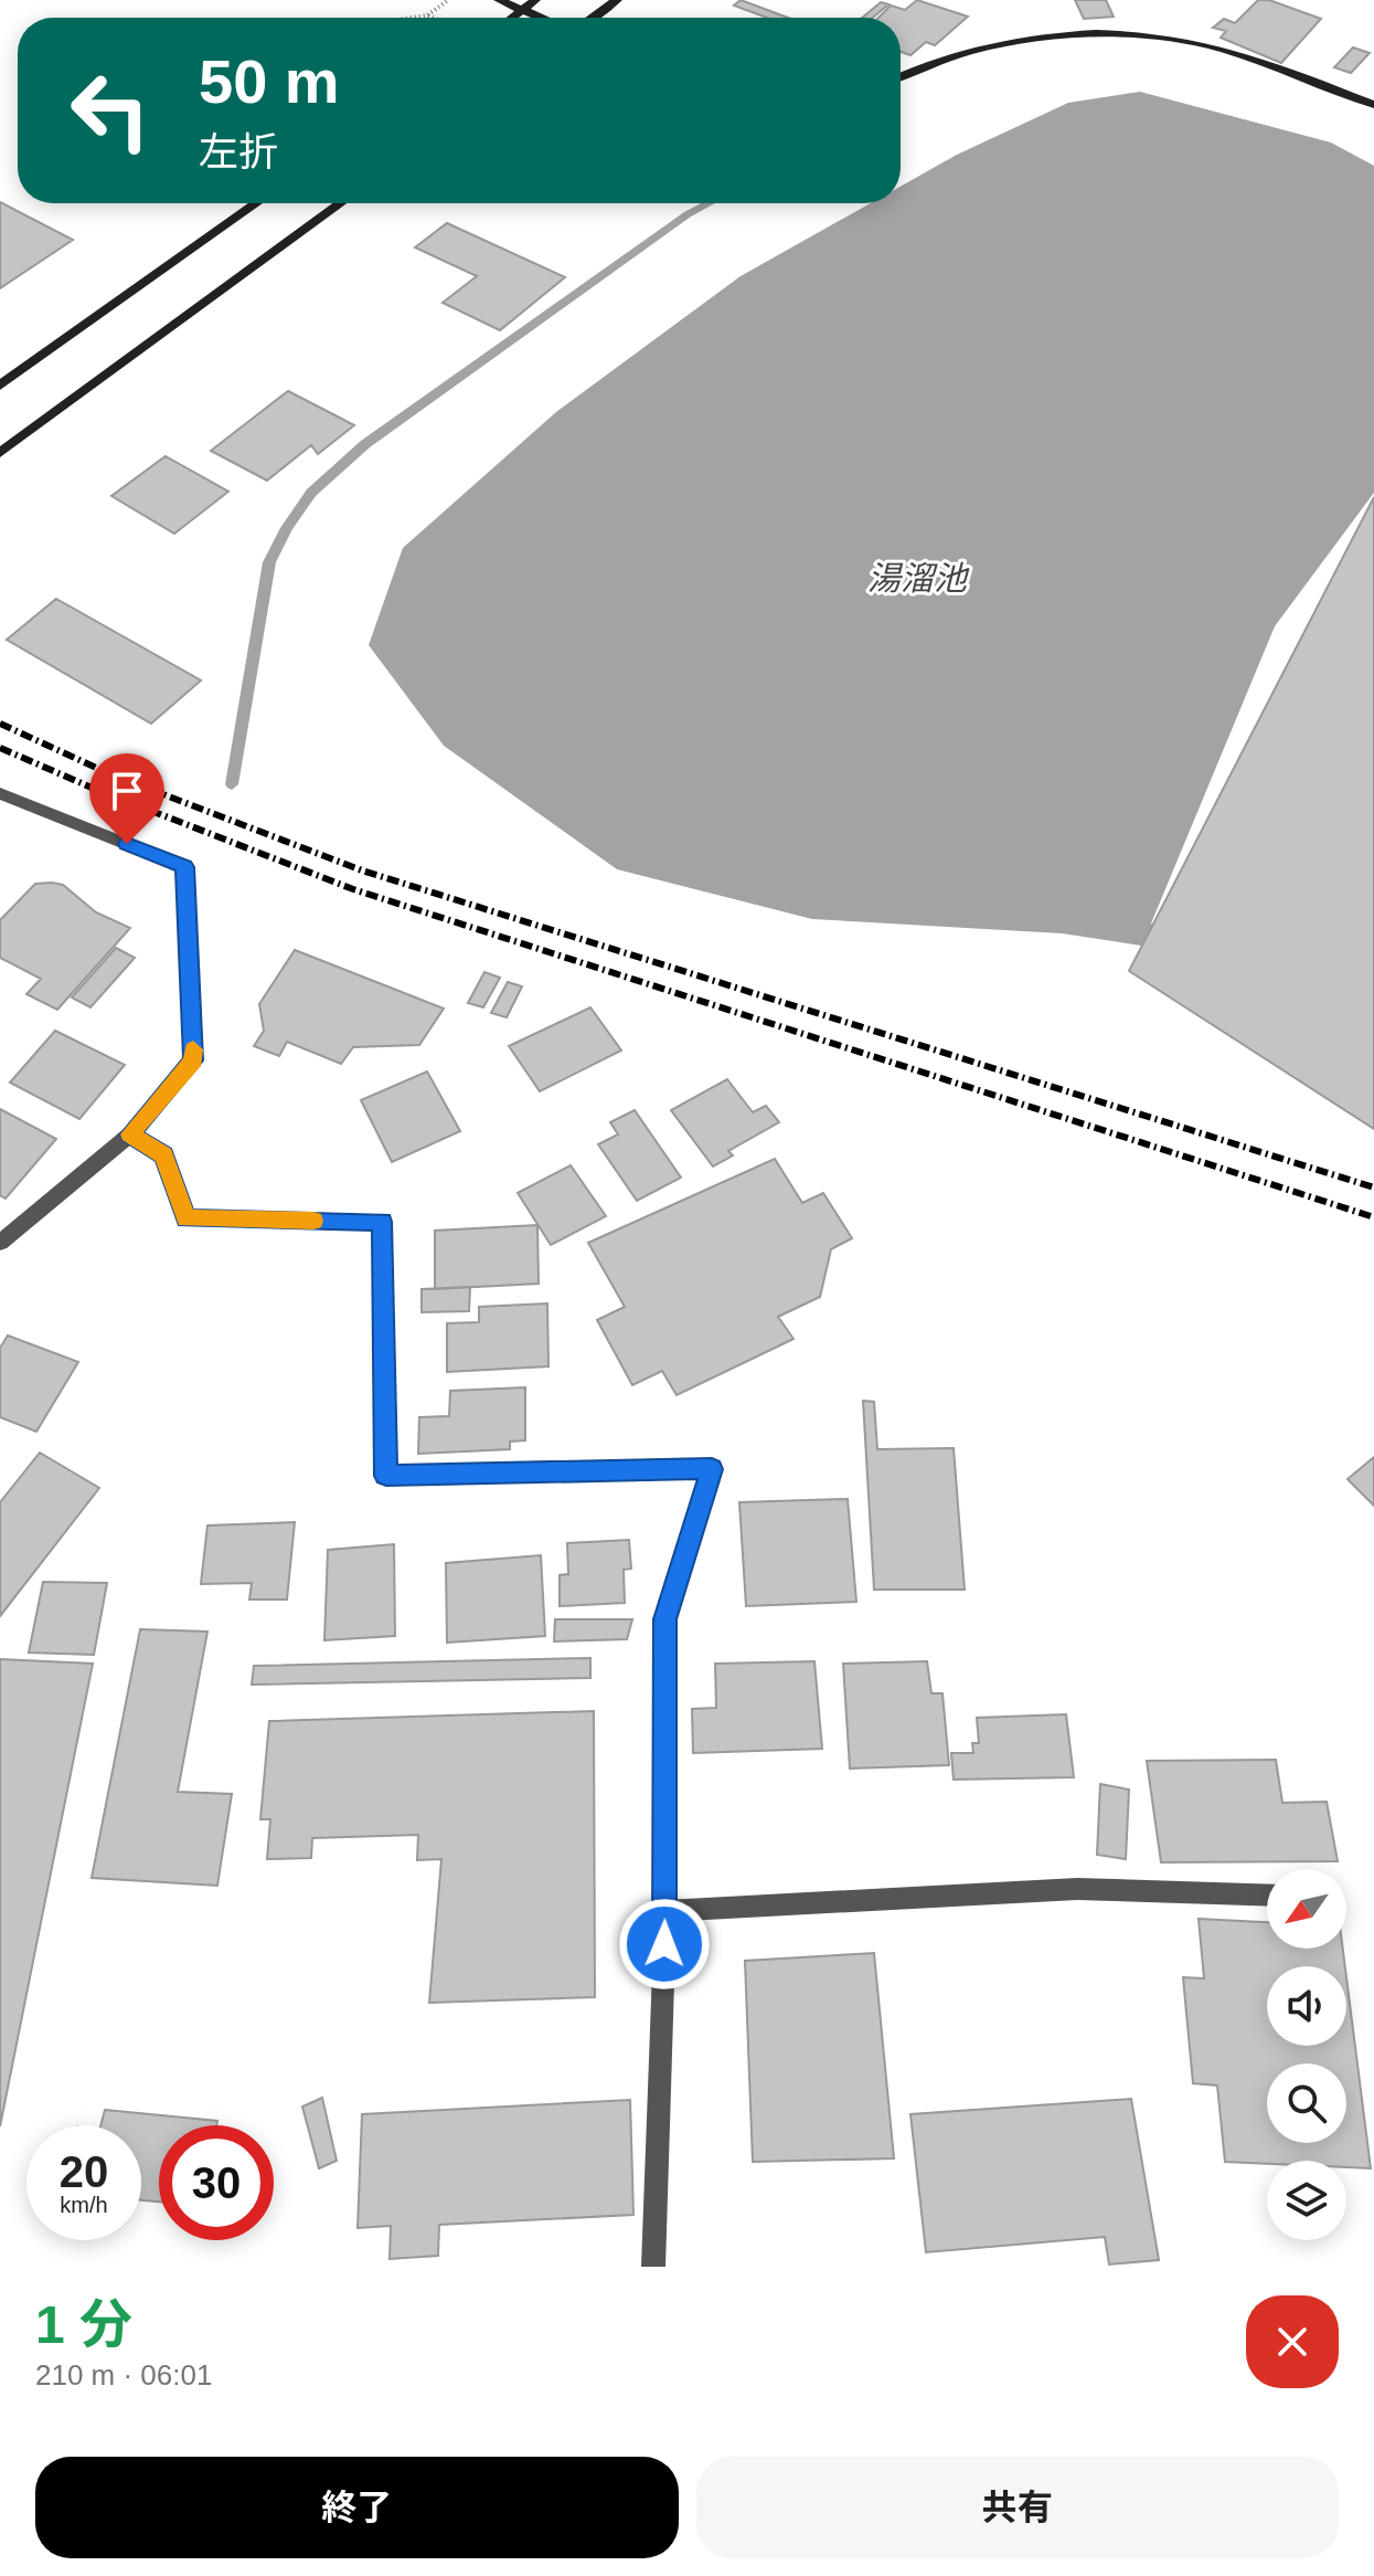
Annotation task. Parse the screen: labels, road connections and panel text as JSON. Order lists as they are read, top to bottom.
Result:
{
  "water": ["湯溜池"],
  "north": "bottom left",
  "page": {
    "turn": ["50 m", "左折"],
    "speed": "20 km/h",
    "limit": "30",
    "heading": ["1 分", "210 m · 06:01"],
    "buttons": ["終了", "共有"]
  }
}
